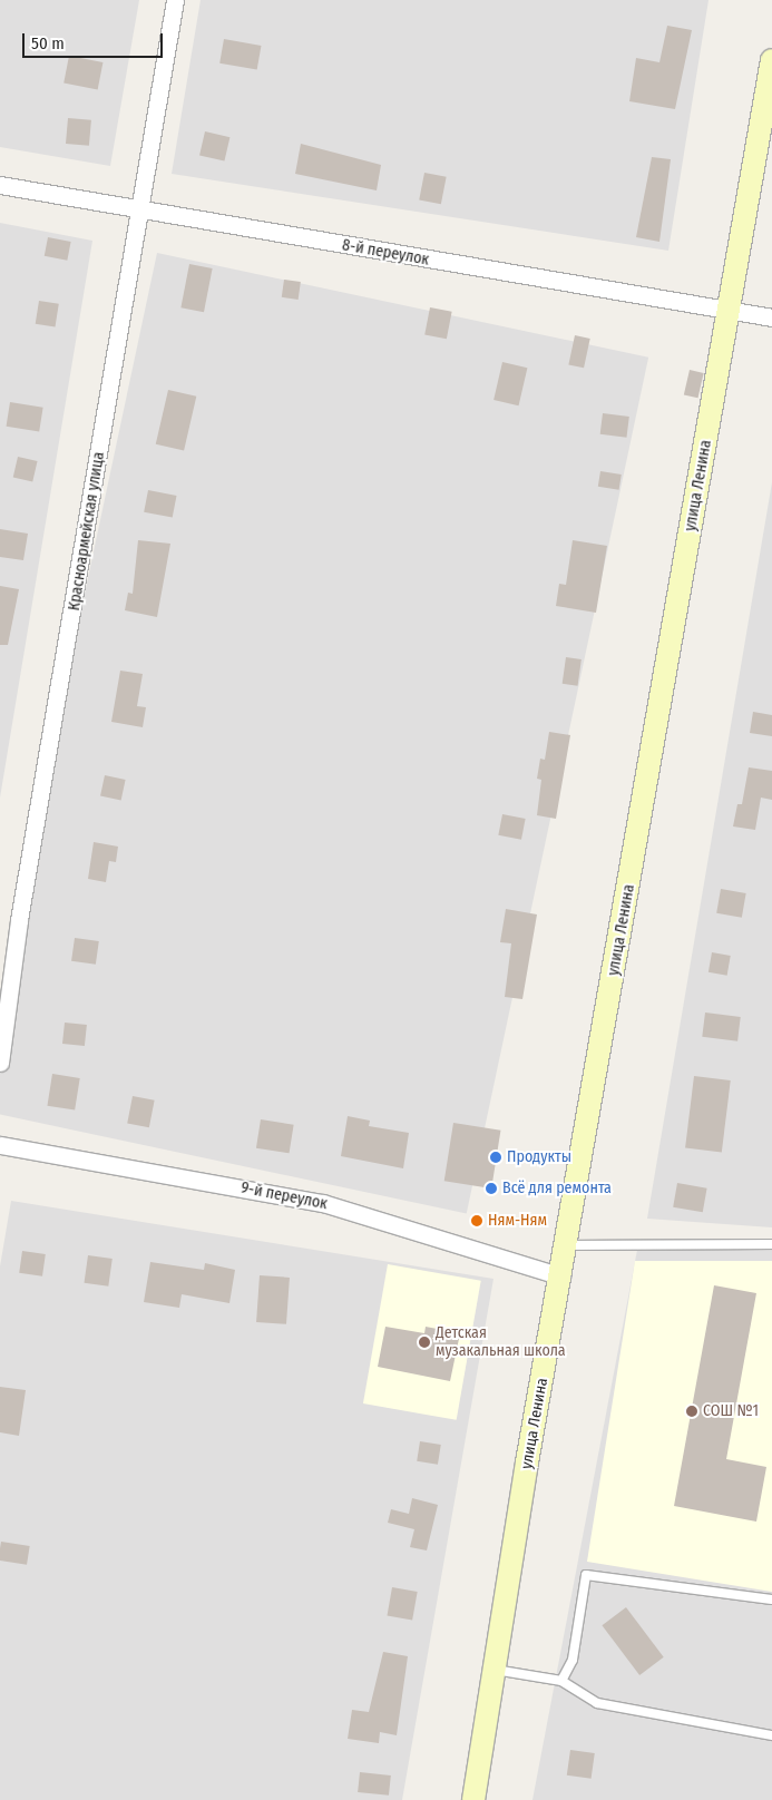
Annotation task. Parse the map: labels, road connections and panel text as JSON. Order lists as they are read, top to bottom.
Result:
{
  "streets": {
    "street": [
      "8-й переулок",
      "улица Ленина",
      "Красноармейская улица",
      "9-й переулок"
    ]
  },
  "crossings": [
    ["8-й переулок", "улица Ленина"],
    ["8-й переулок", "Красноармейская улица"],
    ["улица Ленина", "9-й переулок"]
  ],
  "places": [
    "Продукты",
    "Всё для ремонта",
    "Ням-Ням",
    "Детская музакальная школа",
    "СОШ №1"
  ],
  "scale_bar": "50 m"
}
